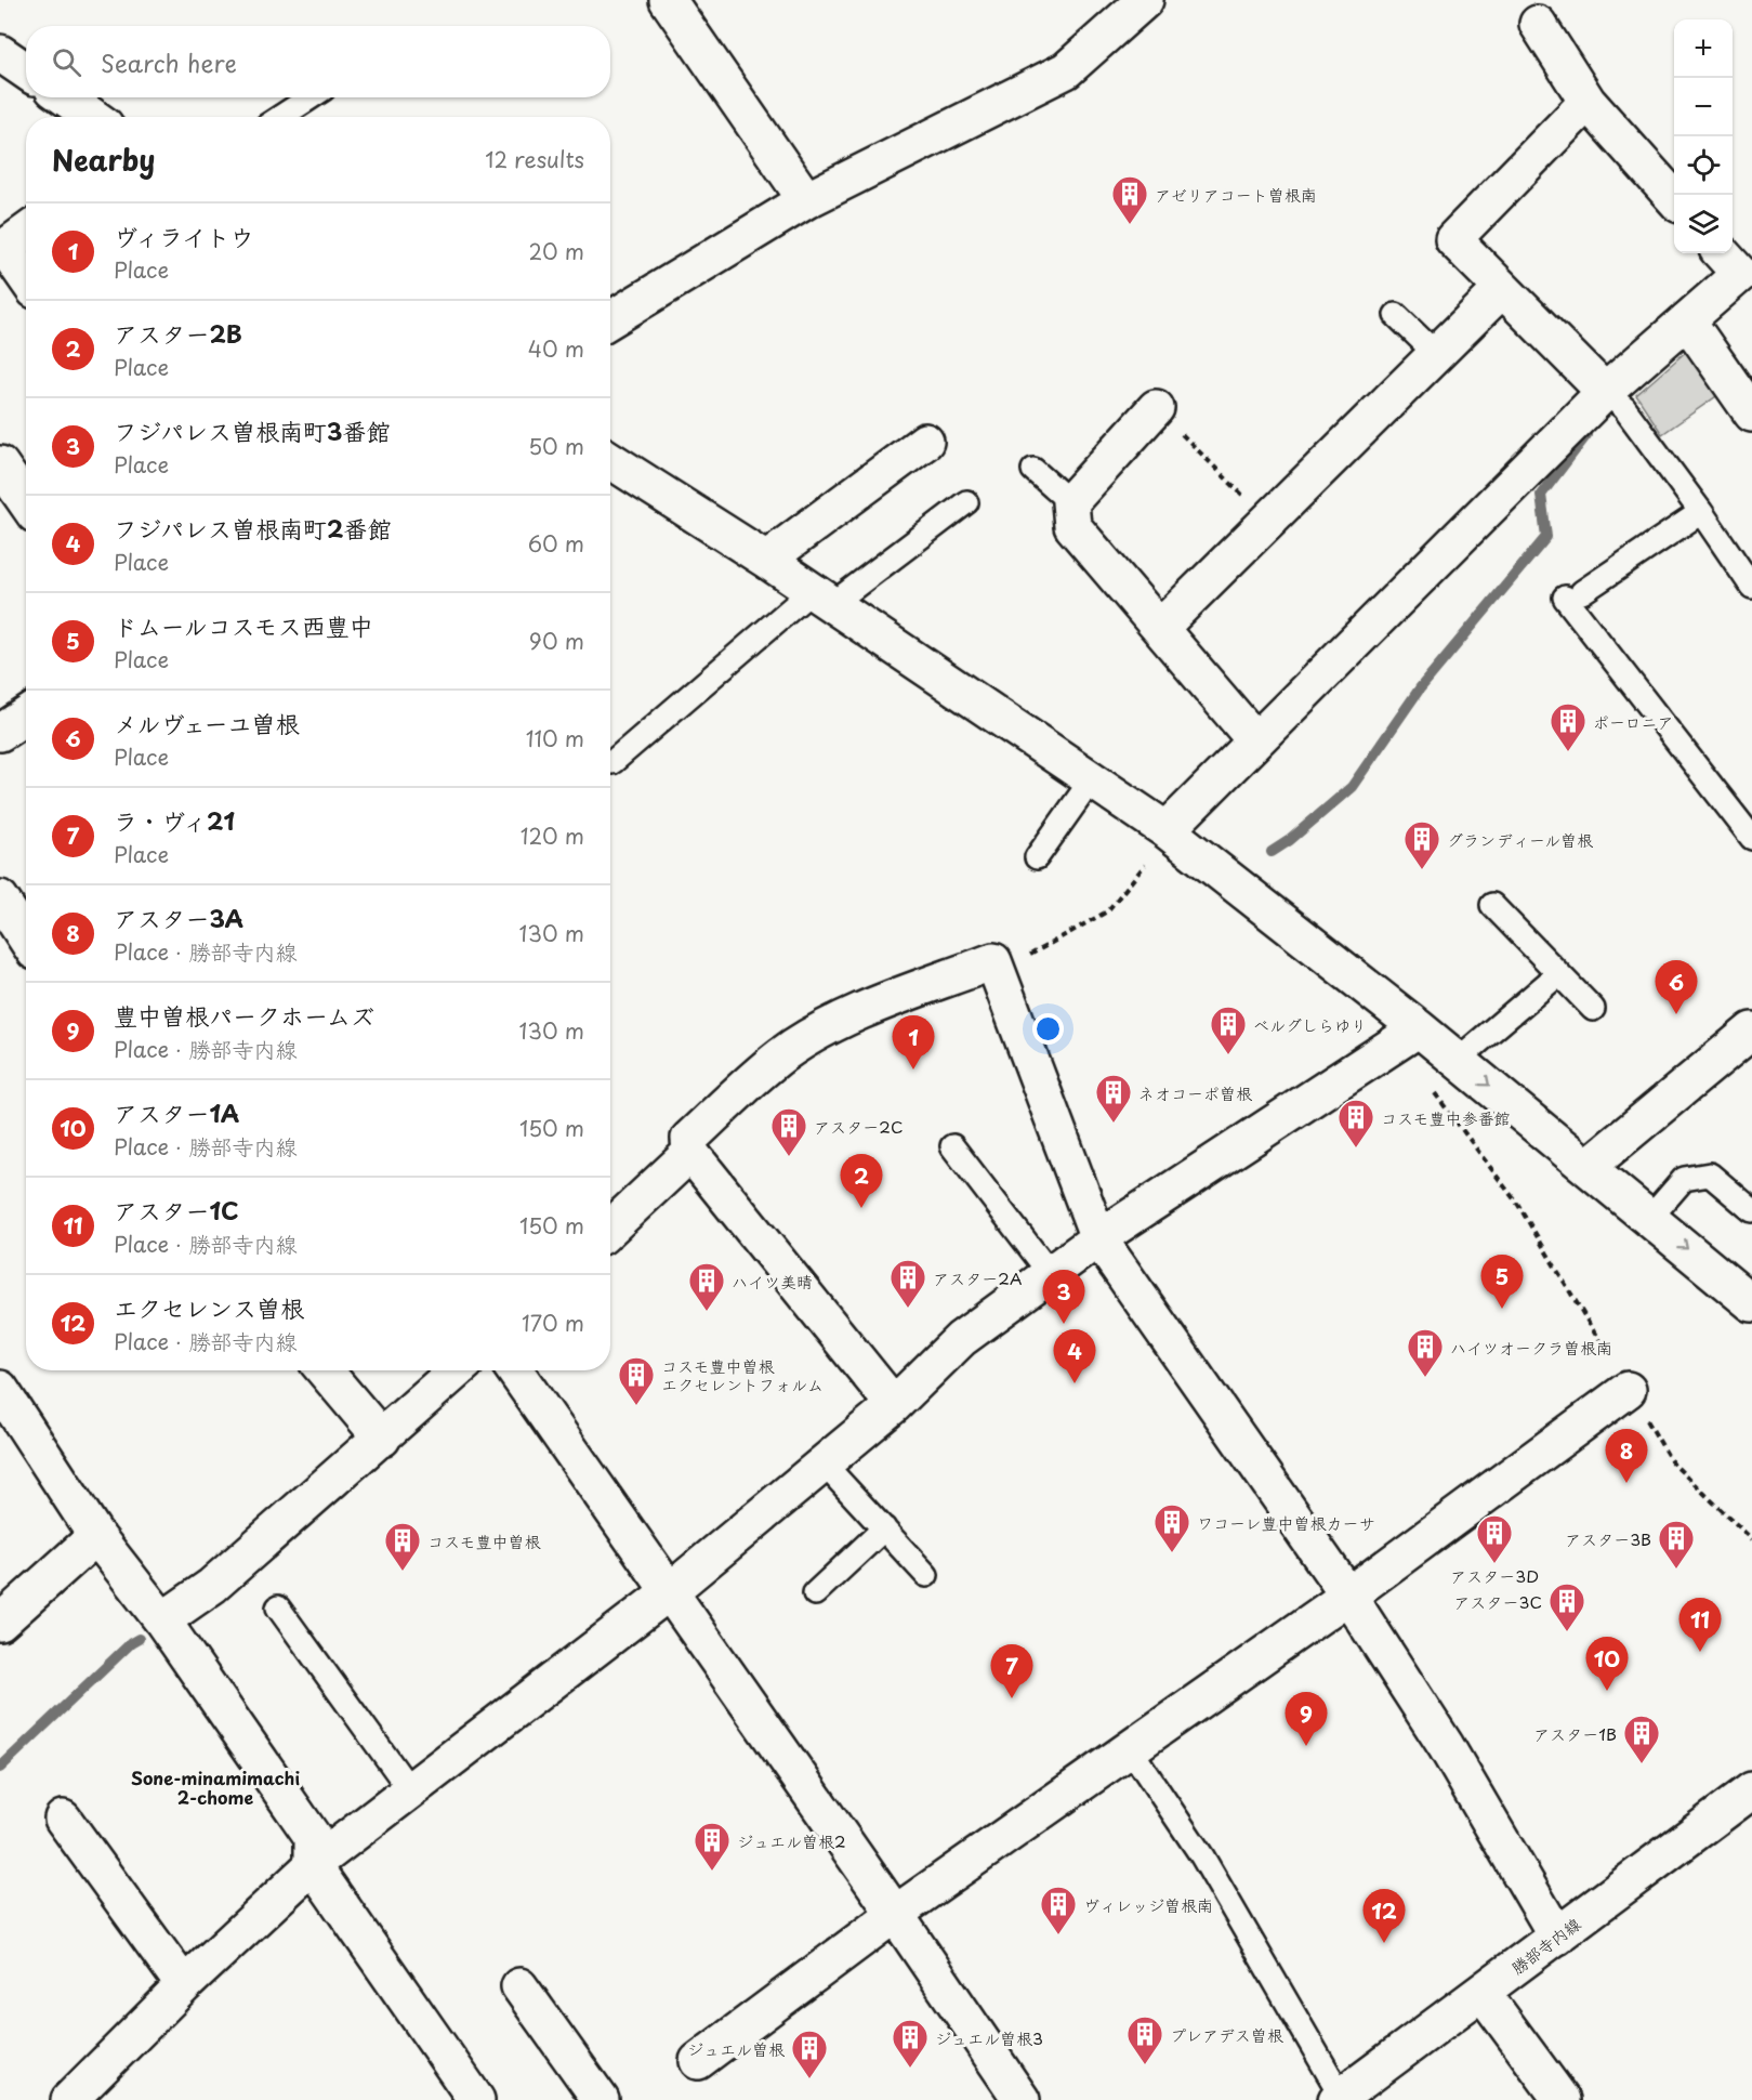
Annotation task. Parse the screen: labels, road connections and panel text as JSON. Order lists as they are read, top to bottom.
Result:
{
  "streets": {
    "street": ["勝部寺内線"]
  },
  "districts": ["Sone-minamimachi 2-chome"],
  "places": {
    "building": [
      "アゼリアコート曽根南",
      "ポーロニア",
      "グランディール曽根",
      "ベルグしらゆり",
      "ネオコーポ曽根",
      "コスモ豊中参番館",
      "アスター2C",
      "アスター2A",
      "ハイツ美晴",
      "ハイツオークラ曽根南",
      "コスモ豊中曽根 エクセレントフォルム",
      "ワコーレ豊中曽根カーサ",
      "アスター3D",
      "アスター3B",
      "コスモ豊中曽根",
      "アスター3C",
      "アスター1B",
      "ジュエル曽根2",
      "ヴィレッジ曽根南",
      "プレアデス曽根",
      "ジュエル曽根3",
      "ジュエル曽根"
    ]
  },
  "page": {
    "map_buttons": ["+", "−"],
    "search": "Search here",
    "heading": ["Nearby", "12 results"],
    "list": [
      {
        "mark": "1",
        "name": "ヴィライトウ",
        "note": "Place",
        "value": "20 m"
      },
      {
        "mark": "2",
        "name": "アスター2B",
        "note": "Place",
        "value": "40 m"
      },
      {
        "mark": "3",
        "name": "フジパレス曽根南町3番館",
        "note": "Place",
        "value": "50 m"
      },
      {
        "mark": "4",
        "name": "フジパレス曽根南町2番館",
        "note": "Place",
        "value": "60 m"
      },
      {
        "mark": "5",
        "name": "ドムールコスモス西豊中",
        "note": "Place",
        "value": "90 m"
      },
      {
        "mark": "6",
        "name": "メルヴェーユ曽根",
        "note": "Place",
        "value": "110 m"
      },
      {
        "mark": "7",
        "name": "ラ・ヴィ21",
        "note": "Place",
        "value": "120 m"
      },
      {
        "mark": "8",
        "name": "アスター3A",
        "note": "Place · 勝部寺内線",
        "value": "130 m"
      },
      {
        "mark": "9",
        "name": "豊中曽根パークホームズ",
        "note": "Place · 勝部寺内線",
        "value": "130 m"
      },
      {
        "mark": "10",
        "name": "アスター1A",
        "note": "Place · 勝部寺内線",
        "value": "150 m"
      },
      {
        "mark": "11",
        "name": "アスター1C",
        "note": "Place · 勝部寺内線",
        "value": "150 m"
      },
      {
        "mark": "12",
        "name": "エクセレンス曽根",
        "note": "Place · 勝部寺内線",
        "value": "170 m"
      }
    ],
    "pins": [
      "6",
      "1",
      "2",
      "5",
      "3",
      "4",
      "8",
      "11",
      "10",
      "7",
      "9",
      "12"
    ]
  }
}
